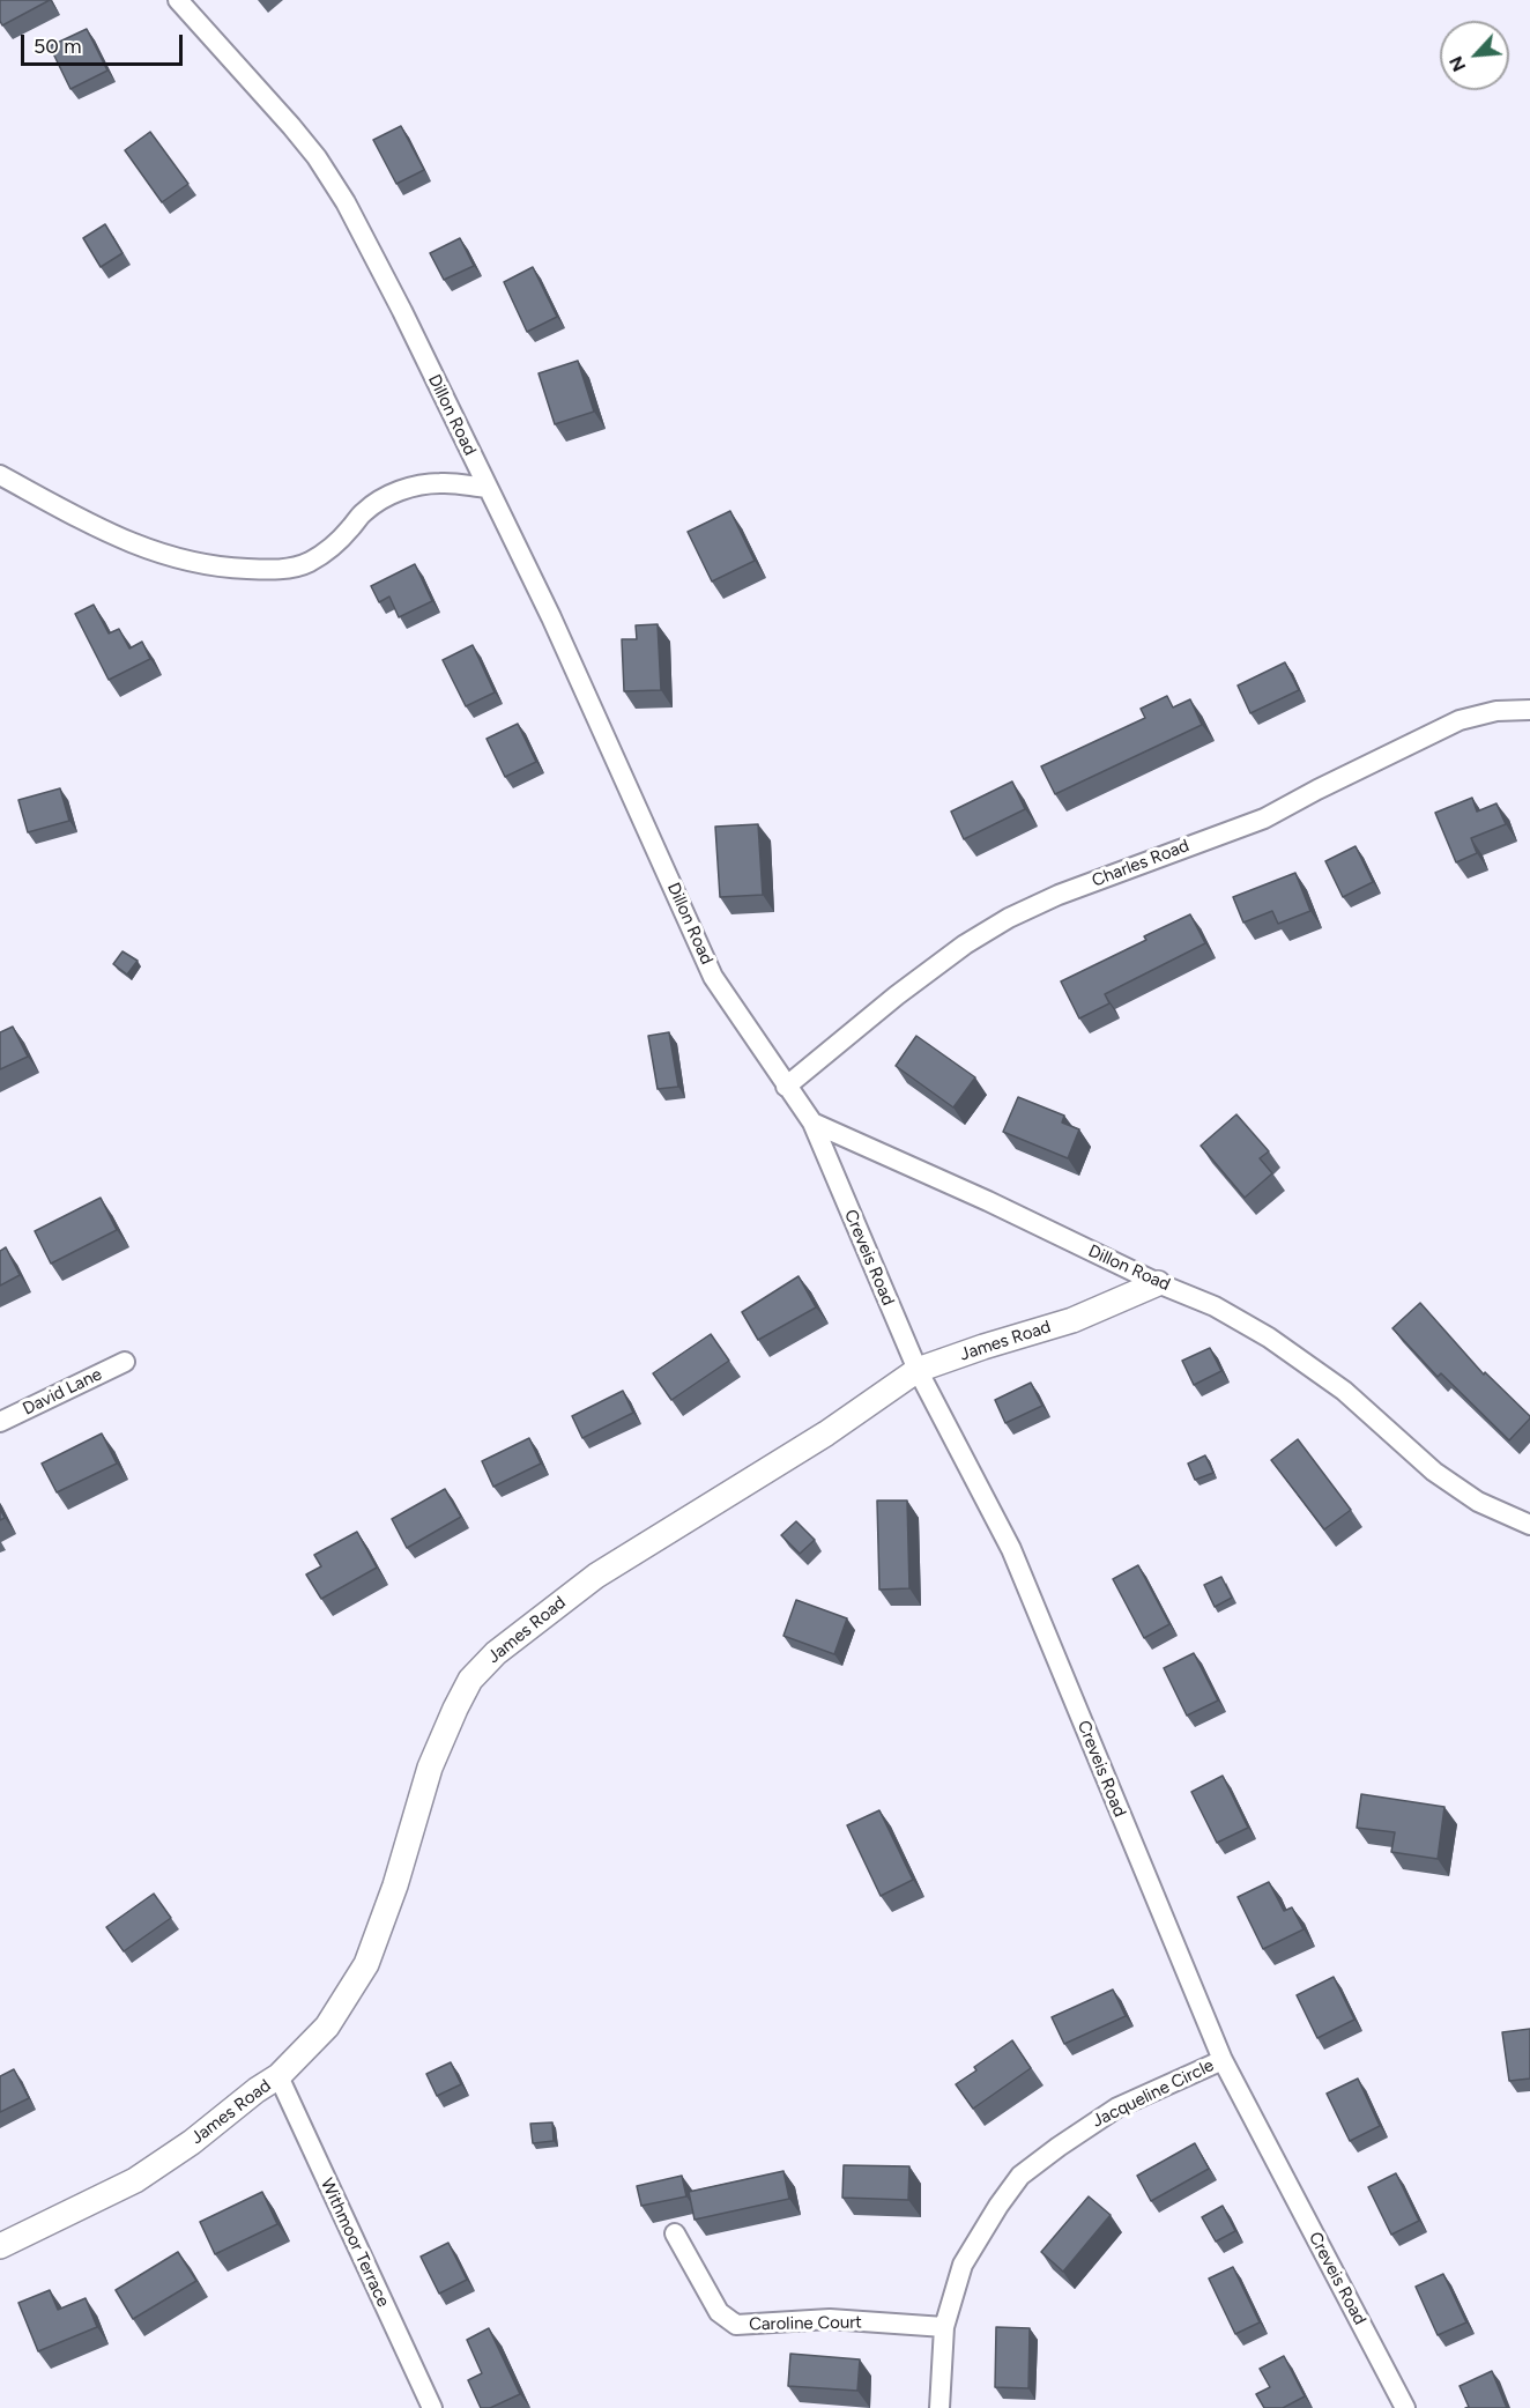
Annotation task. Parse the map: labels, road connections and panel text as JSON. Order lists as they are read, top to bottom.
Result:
{
  "streets": {
    "street": [
      "Dillon Road",
      "Charles Road",
      "Creveis Road",
      "James Road",
      "David Lane",
      "Jacqueline Circle",
      "Withmoor Terrace",
      "Caroline Court"
    ]
  },
  "crossings": [
    ["Dillon Road", "Charles Road"],
    ["Dillon Road", "Creveis Road"],
    ["Dillon Road", "James Road"],
    ["Creveis Road", "James Road"],
    ["Creveis Road", "Jacqueline Circle"],
    ["James Road", "Withmoor Terrace"],
    ["Jacqueline Circle", "Caroline Court"]
  ],
  "scale_bar": "50 m",
  "north": "bottom left"
}
